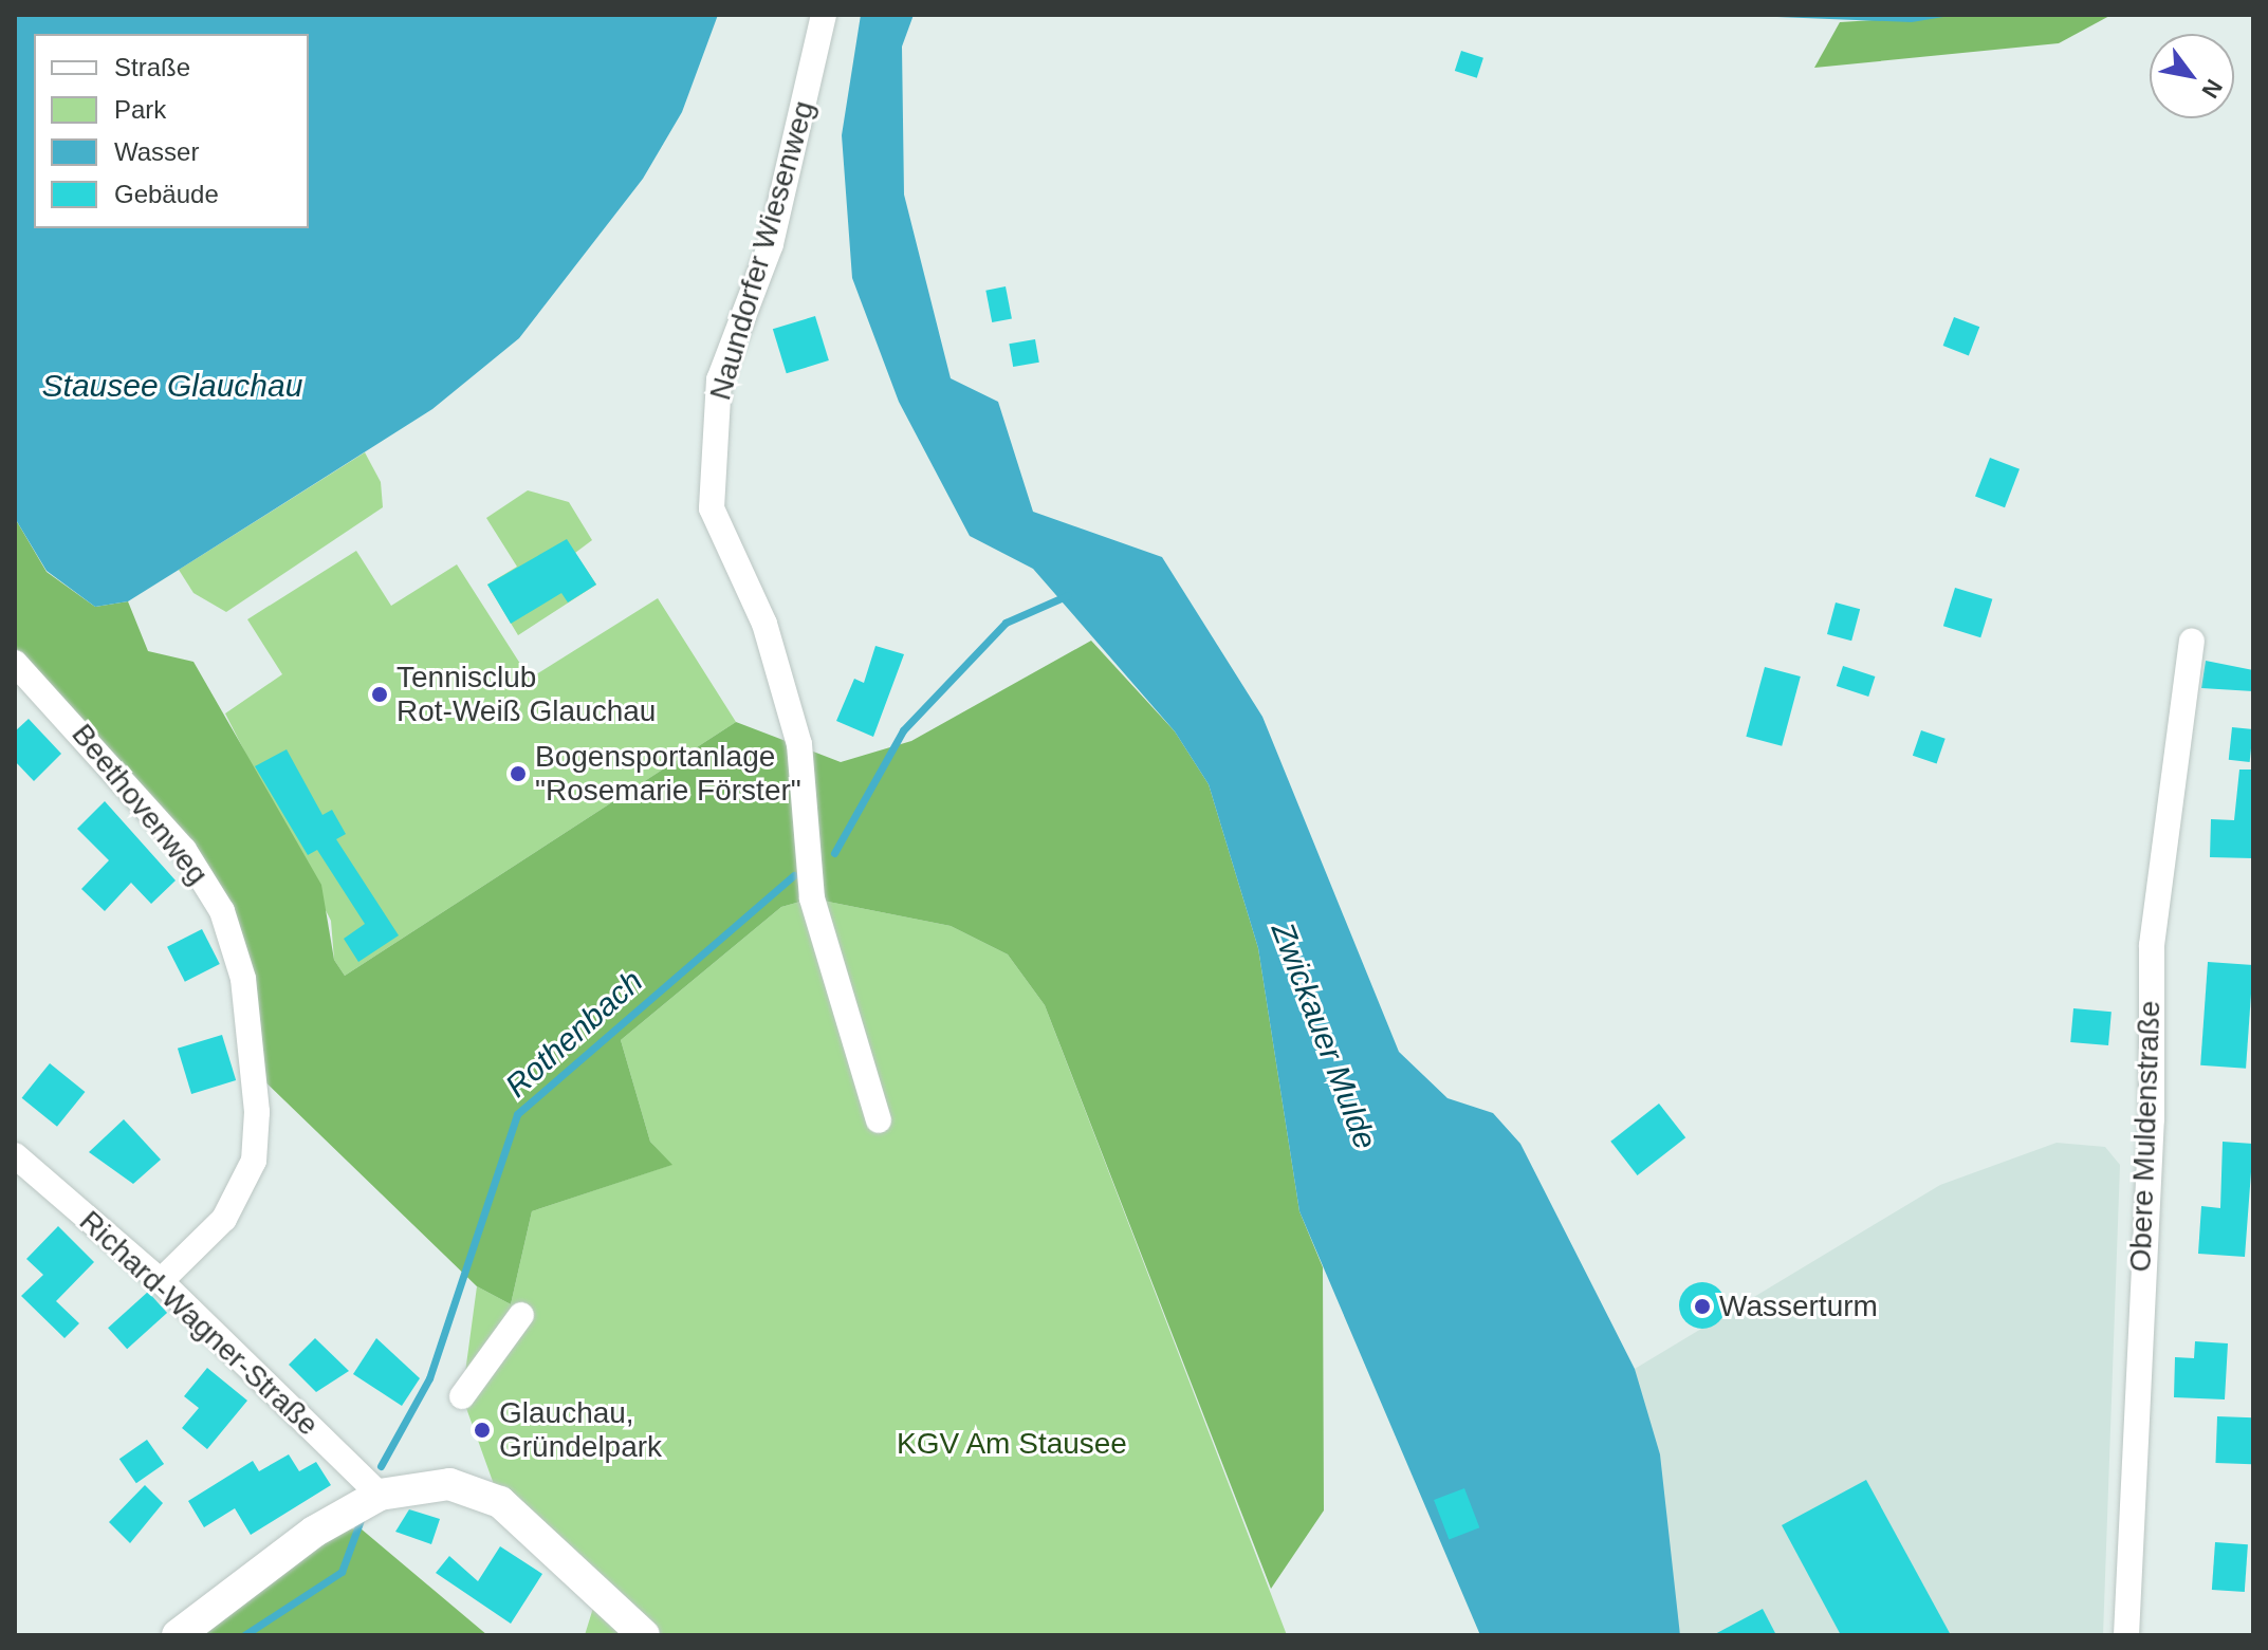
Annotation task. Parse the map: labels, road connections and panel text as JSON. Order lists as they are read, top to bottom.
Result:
{
  "streets": {
    "street": [
      "Naundorfer Wiesenweg",
      "Beethovenweg",
      "Obere Muldenstraße",
      "Richard-Wagner-Straße"
    ]
  },
  "crossings": [
    ["Beethovenweg", "Richard-Wagner-Straße"]
  ],
  "water": ["Stausee Glauchau", "Rothenbach", "Zwickauer Mulde"],
  "parks": ["KGV Am Stausee"],
  "places": [
    "Tennisclub Rot-Weiß Glauchau",
    "Bogensportanlage \"Rosemarie Förster\"",
    "Wasserturm",
    "Glauchau, Gründelpark"
  ],
  "legend": [
    "Straße",
    "Park",
    "Wasser",
    "Gebäude"
  ],
  "north": "bottom right"
}
